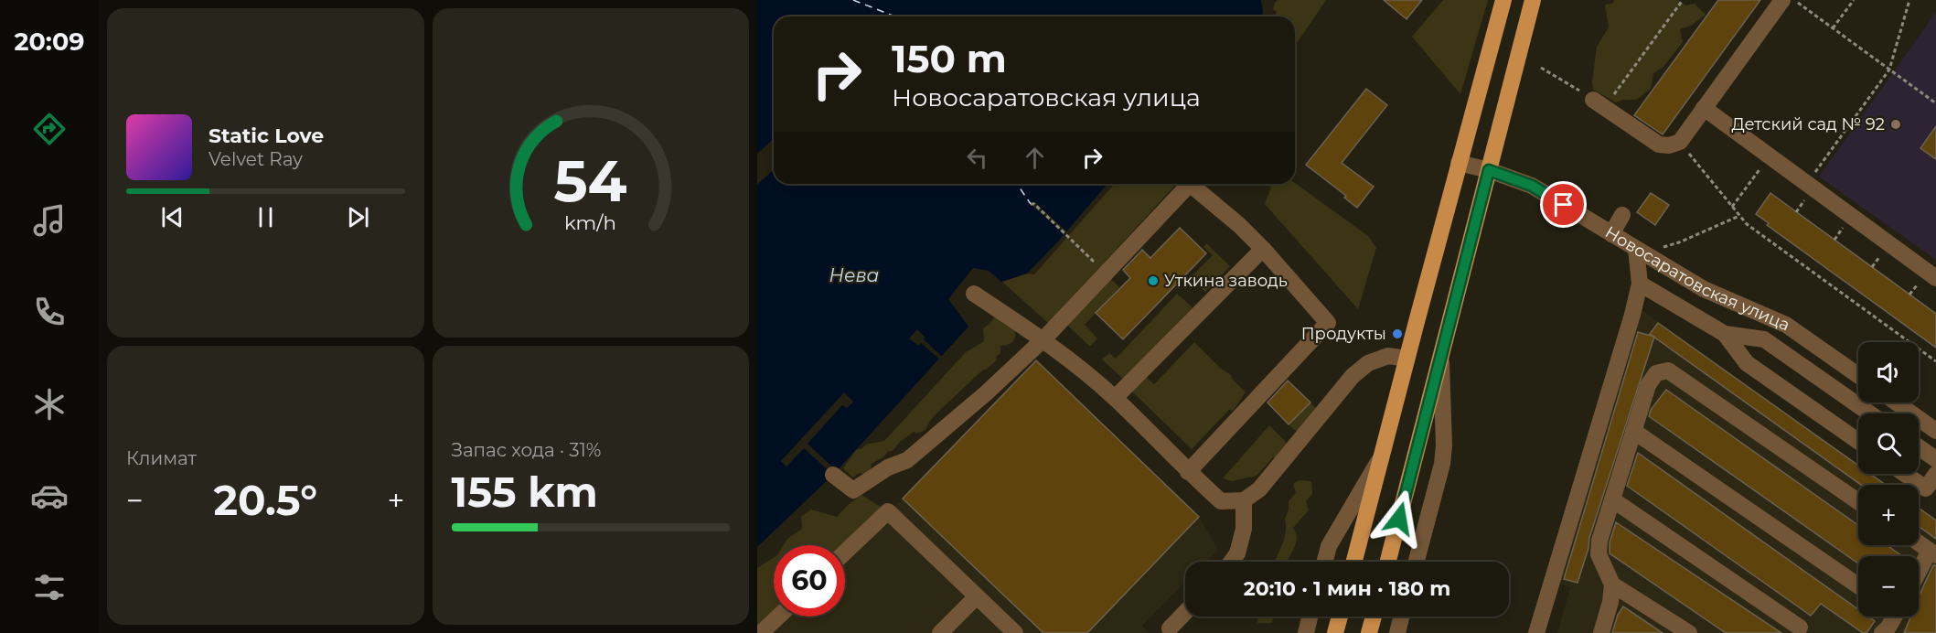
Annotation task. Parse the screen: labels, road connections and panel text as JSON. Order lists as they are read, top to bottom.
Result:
{
  "streets": {
    "street": ["Новосаратовская улица"]
  },
  "water": ["Нева"],
  "places": ["Детский сад № 92", "Уткина заводь", "Продукты"],
  "page": {
    "tabs": "20:09",
    "turn": ["150 m", "Новосаратовская улица"],
    "song": ["Static Love", "Velvet Ray"],
    "map_buttons": ["+", "−"],
    "tile": [
      "Климат",
      ["Запас хода · 31%", "155 km"]
    ],
    "heat": ["−", "20.5°", "+"],
    "limit": "60",
    "trip": "20:10 · 1 мин · 180 m",
    "gauge": ["54", "km/h"]
  }
}
